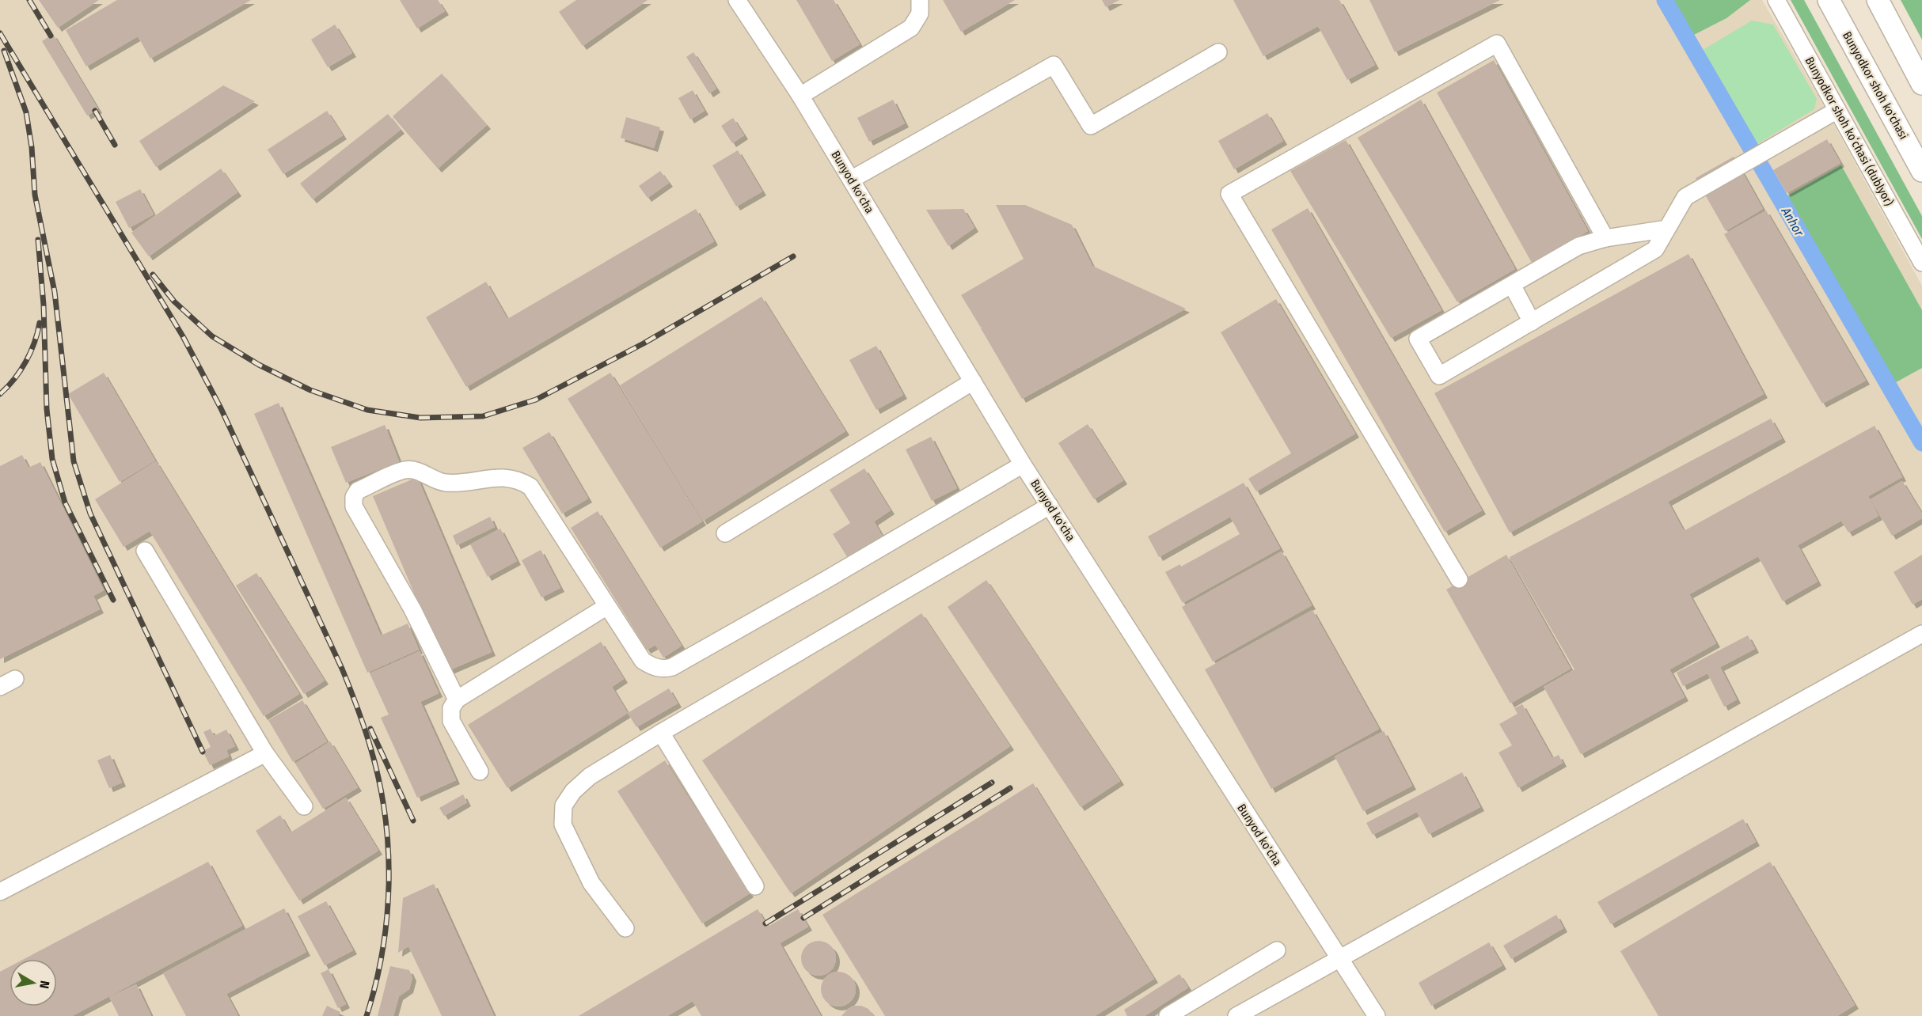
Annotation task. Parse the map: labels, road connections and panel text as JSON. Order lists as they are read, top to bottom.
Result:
{
  "streets": {
    "main road": ["Bunyodkor shoh ko'chasi"],
    "street": ["Bunyodkor shoh koʻchasi (dublyor)", "Bunyod ko'cha"]
  },
  "water": ["Anhor"],
  "north": "right"
}
